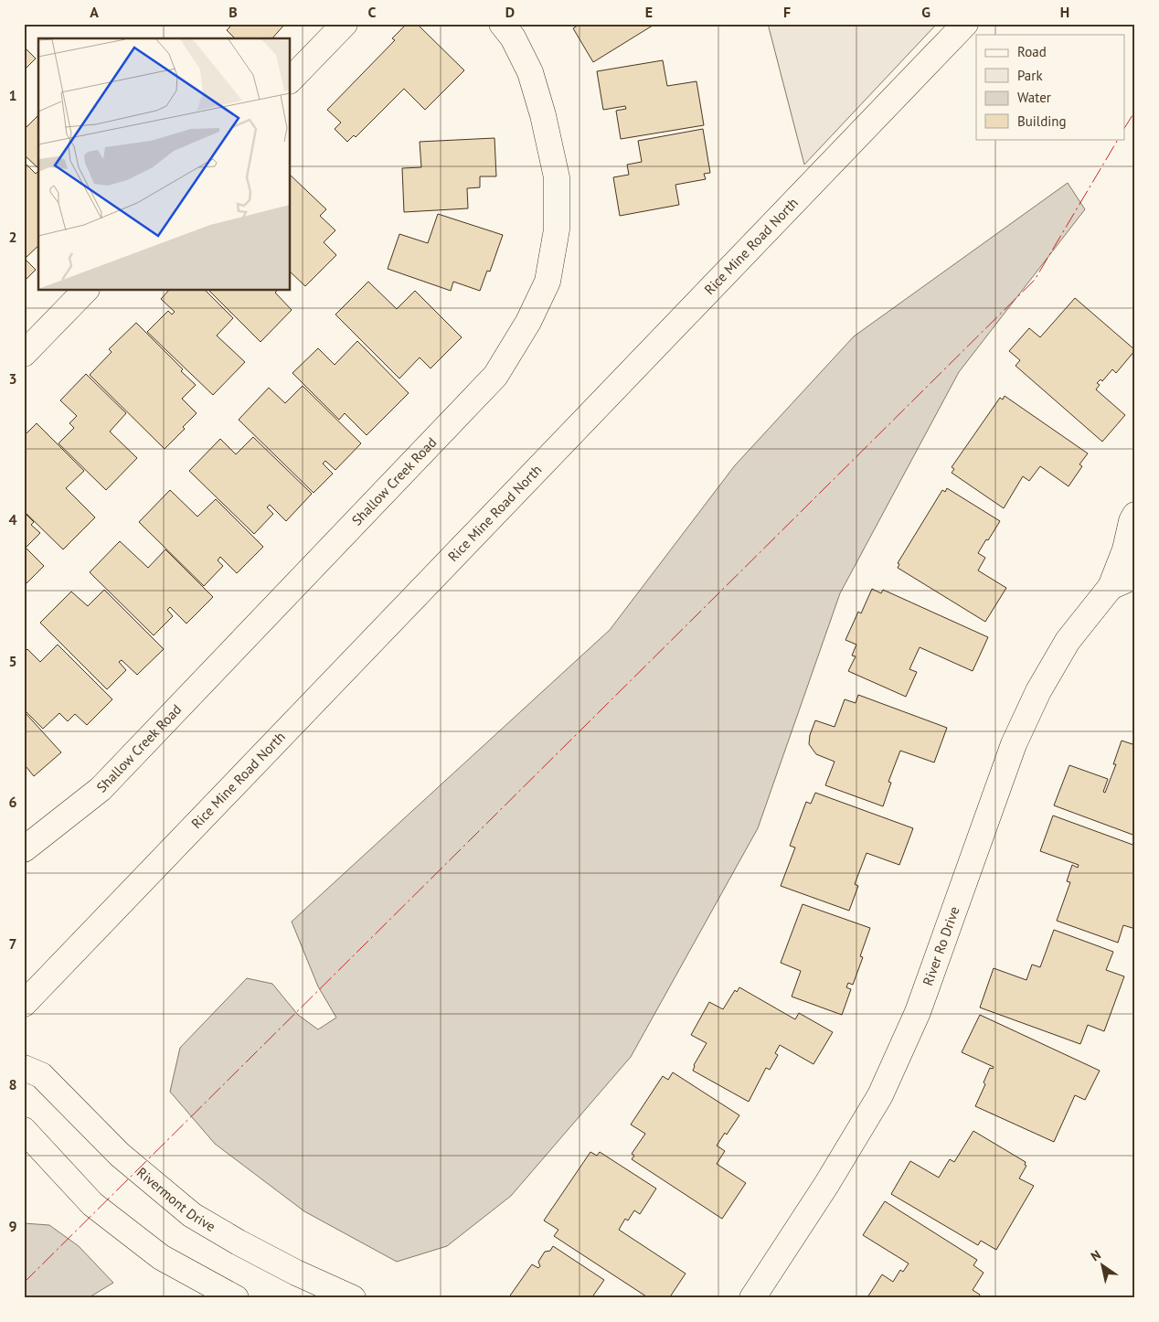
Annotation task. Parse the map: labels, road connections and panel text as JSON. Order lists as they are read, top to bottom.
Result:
{
  "streets": {
    "street": [
      "Rice Mine Road North",
      "Shallow Creek Road",
      "River Ro Drive",
      "Rivermont Drive"
    ]
  },
  "legend": [
    "Road",
    "Park",
    "Water",
    "Building"
  ],
  "north": "top left",
  "grid": {
    "columns": [
      "A",
      "B",
      "C",
      "D",
      "E",
      "F",
      "G",
      "H"
    ],
    "rows": [
      "1",
      "2",
      "3",
      "4",
      "5",
      "6",
      "7",
      "8",
      "9"
    ]
  }
}
